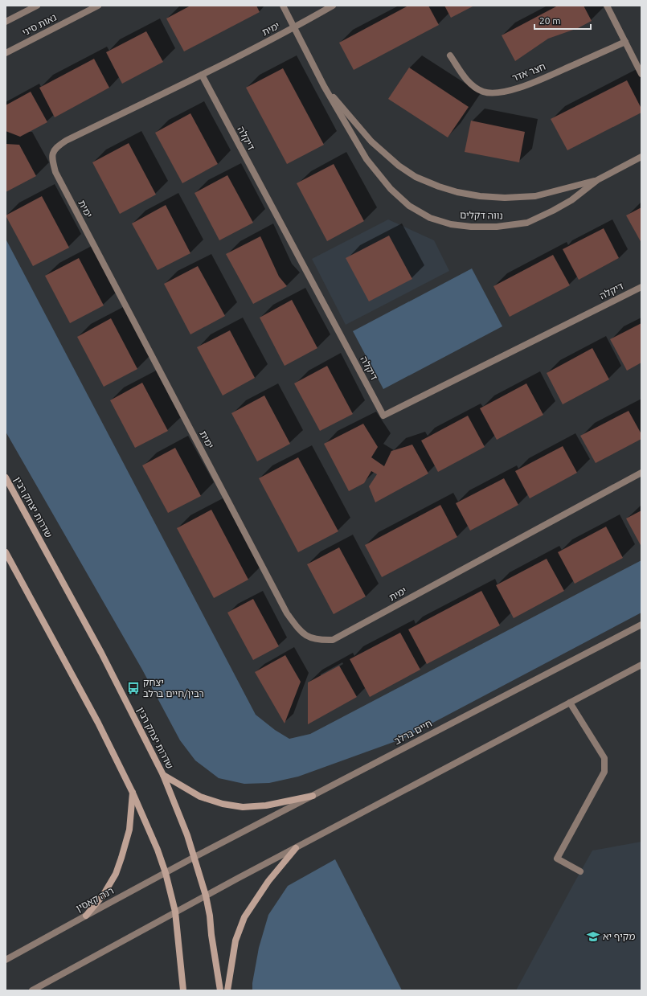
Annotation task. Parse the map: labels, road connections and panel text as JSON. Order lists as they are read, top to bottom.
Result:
{
  "streets": {
    "main road": ["שדרות יצחק רבין"],
    "street": [
      "נאות סיני",
      "ימית",
      "חצר אדר",
      "דיקלה",
      "נווה דקלים",
      "חיים ברלב",
      "רנה קאסין"
    ]
  },
  "crossings": [
    ["ימית", "דיקלה"],
    ["ימית", "נווה דקלים"],
    ["שדרות יצחק רבין", "חיים ברלב"],
    ["שדרות יצחק רבין", "רנה קאסין"],
    ["חיים ברלב", "רנה קאסין"]
  ],
  "places": {
    "bus stop": ["יצחק רבין/חיים ברלב"],
    "school or university": ["מקיף יא"]
  },
  "scale_bar": "20 m"
}
